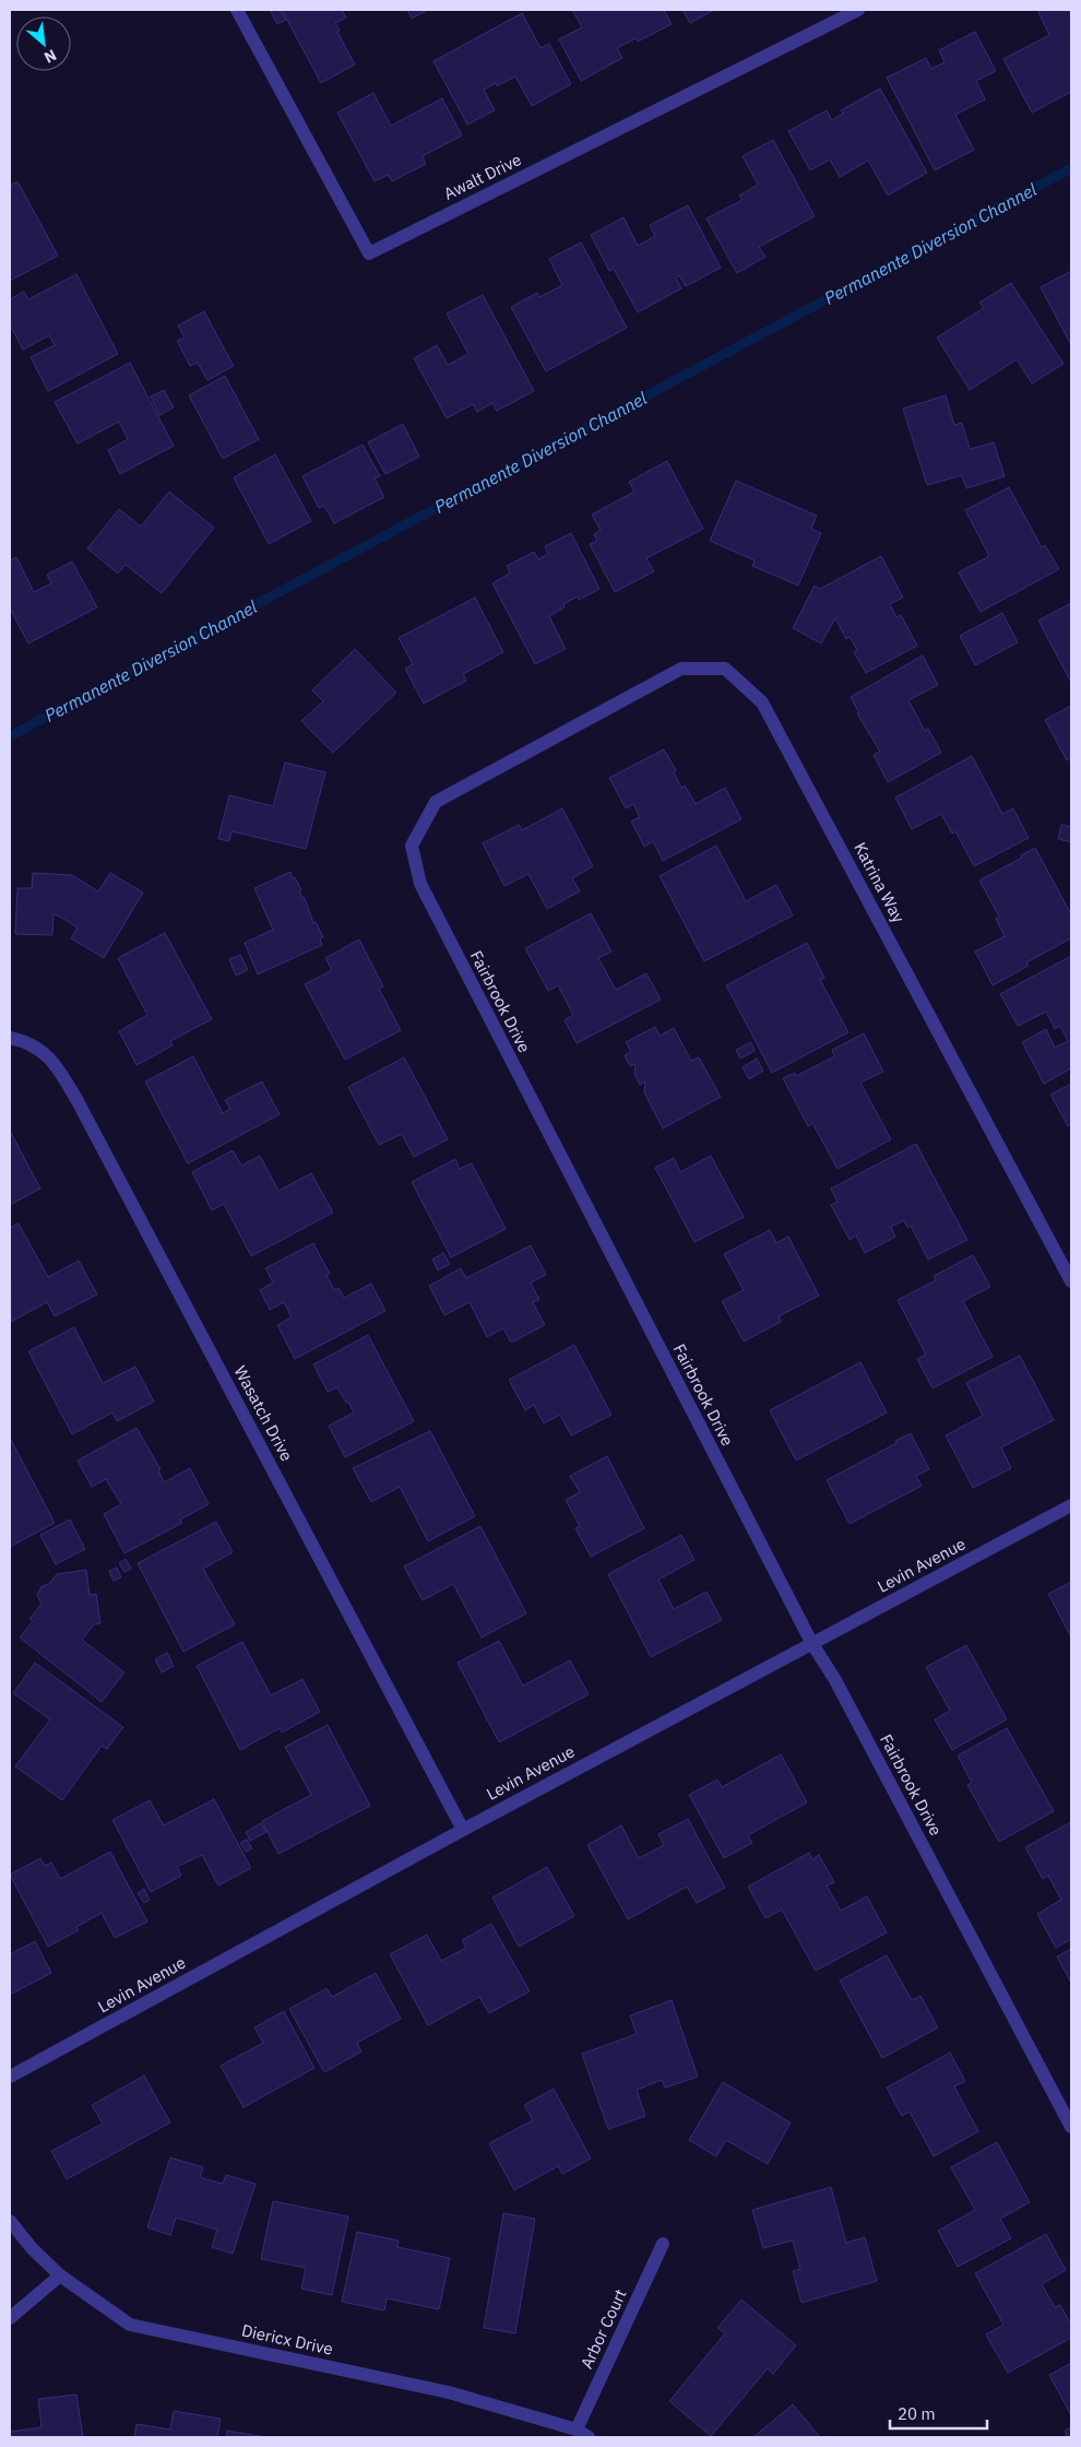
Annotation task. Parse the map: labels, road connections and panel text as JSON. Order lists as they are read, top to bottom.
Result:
{
  "streets": {
    "street": [
      "Awalt Drive",
      "Katrina Way",
      "Fairbrook Drive",
      "Wasatch Drive",
      "Levin Avenue",
      "Arbor Court",
      "Diericx Drive"
    ]
  },
  "crossings": [
    ["Katrina Way", "Fairbrook Drive"],
    ["Fairbrook Drive", "Levin Avenue"],
    ["Wasatch Drive", "Levin Avenue"],
    ["Arbor Court", "Diericx Drive"]
  ],
  "water": ["Permanente Diversion Channel"],
  "scale_bar": "20 m",
  "north": "bottom right"
}
